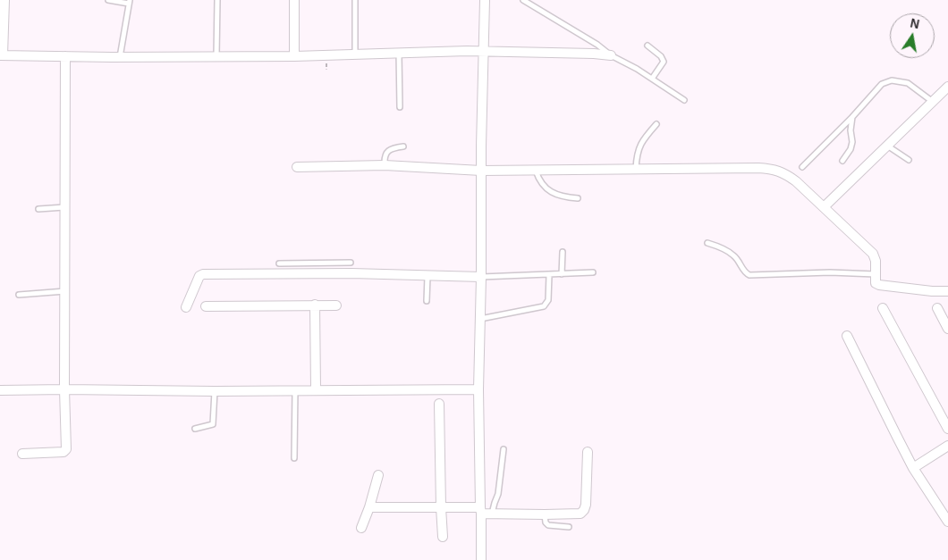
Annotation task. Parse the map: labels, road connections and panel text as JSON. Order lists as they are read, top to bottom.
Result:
{
  "north": "top"
}
